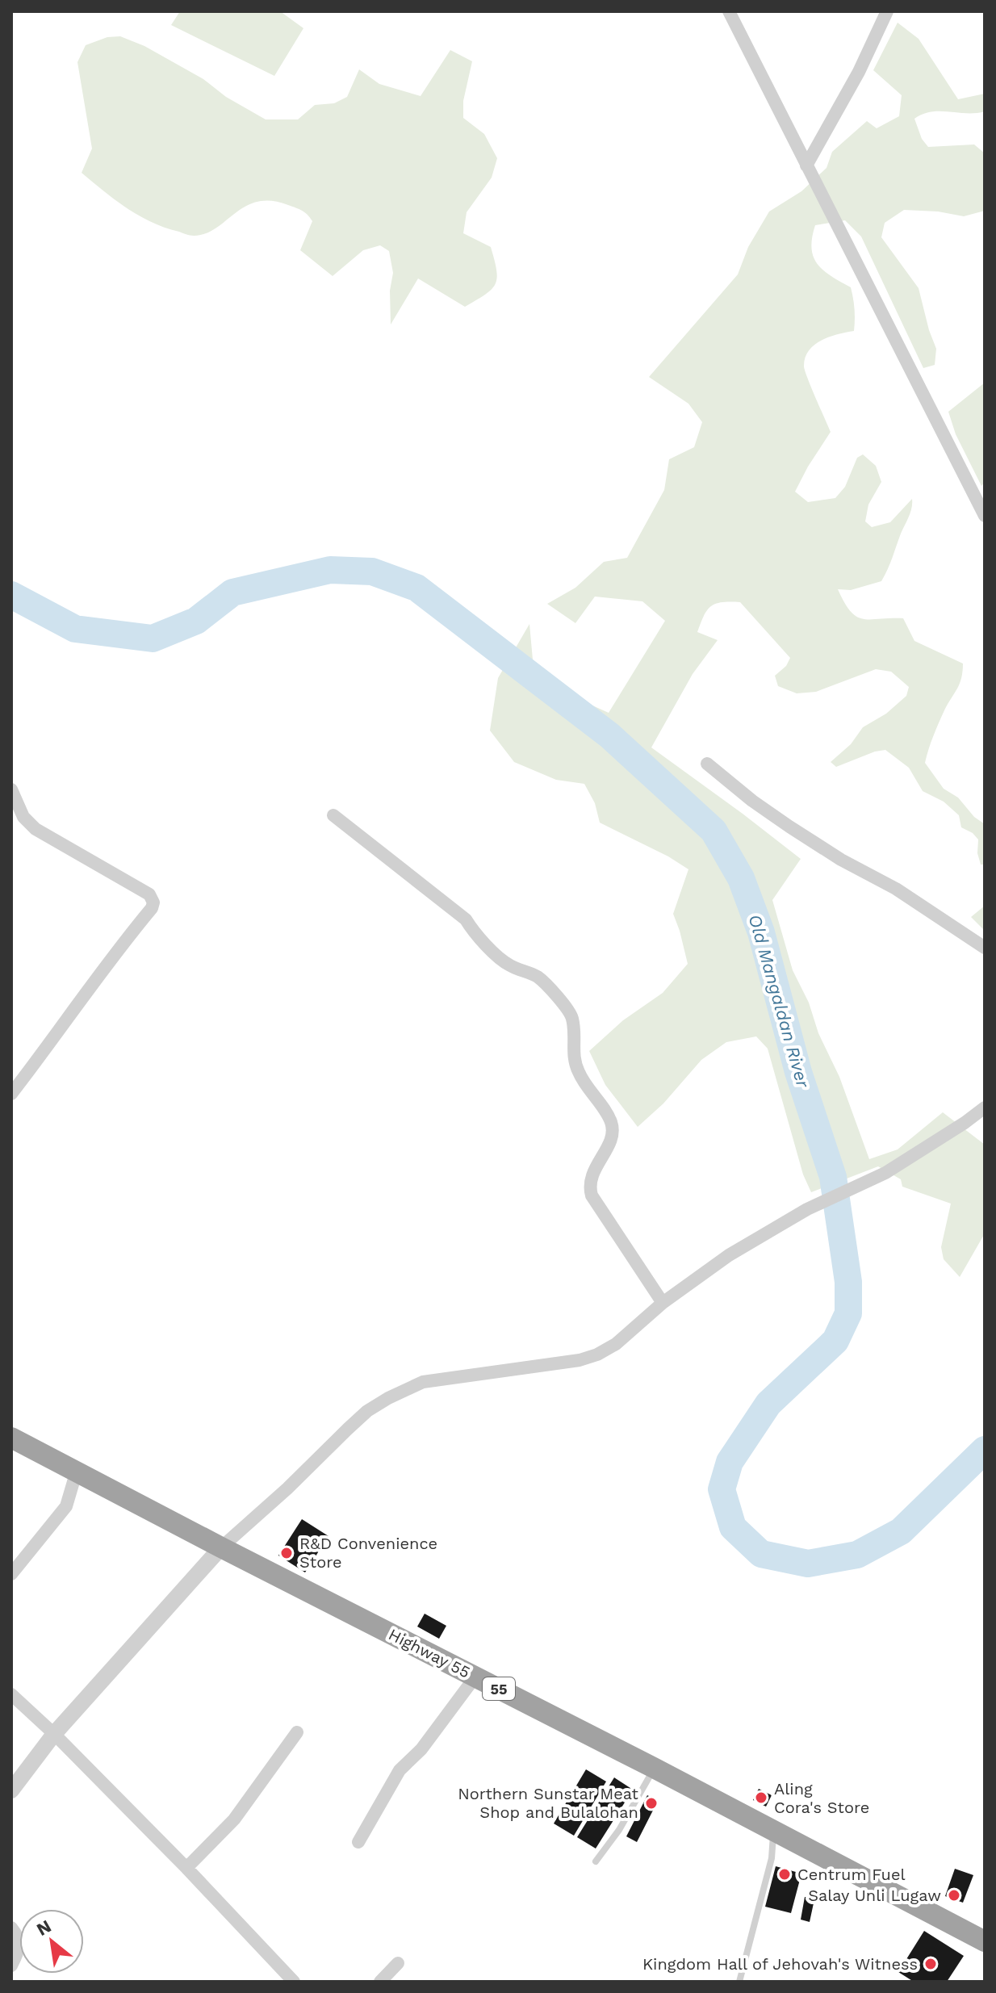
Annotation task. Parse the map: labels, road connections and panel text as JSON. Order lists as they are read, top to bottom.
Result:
{
  "streets": {
    "highway": ["Highway 55", "55"]
  },
  "water": ["Old Mangaldan River"],
  "places": [
    "R&D Convenience Store",
    "Aling Cora's Store",
    "Northern Sunstar Meat Shop and Bulalohan",
    "Centrum Fuel",
    "Salay Unli Lugaw",
    "Kingdom Hall of Jehovah's Witness"
  ],
  "north": "top left"
}
